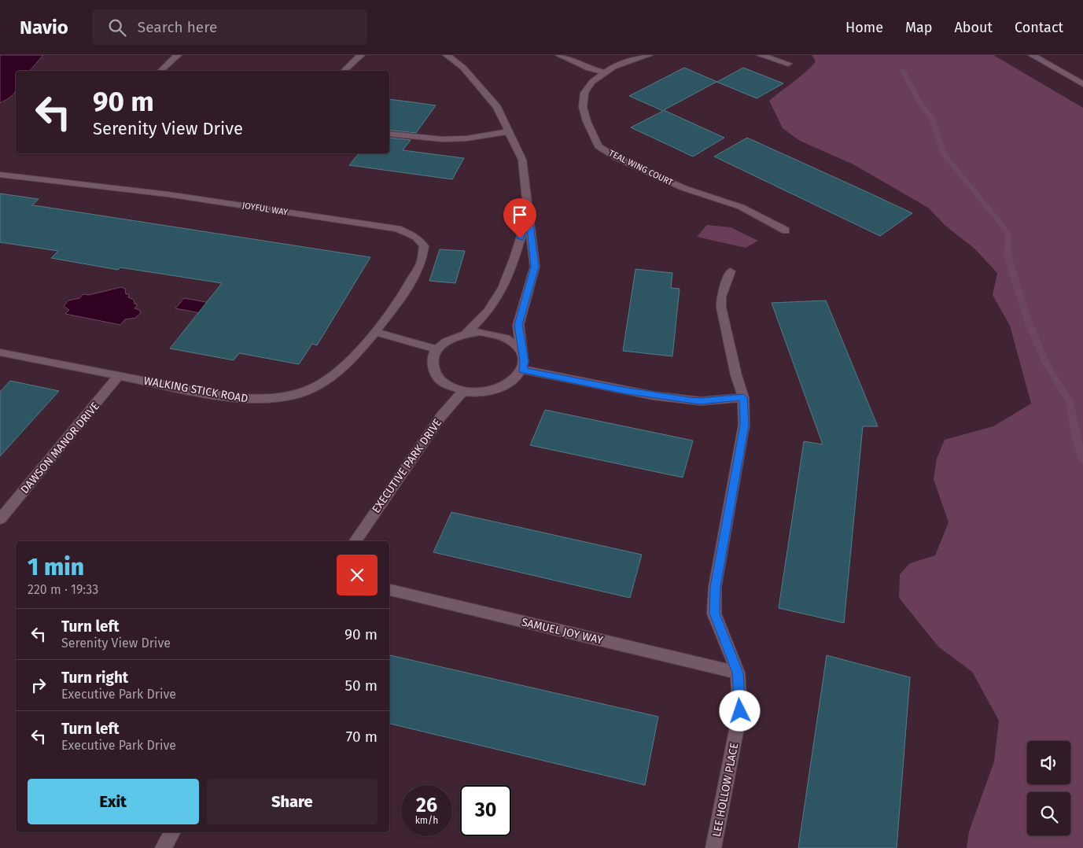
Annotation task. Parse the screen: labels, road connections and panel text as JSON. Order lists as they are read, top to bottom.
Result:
{
  "streets": {
    "street": [
      "TEAL WING COURT",
      "JOYFUL WAY",
      "WALKING STICK ROAD",
      "DAWSON MANOR DRIVE",
      "EXECUTIVE PARK DRIVE",
      "SAMUEL JOY WAY",
      "LEE HOLLOW PLACE"
    ]
  },
  "crossings": [
    ["JOYFUL WAY", "WALKING STICK ROAD"],
    ["WALKING STICK ROAD", "DAWSON MANOR DRIVE"],
    ["SAMUEL JOY WAY", "LEE HOLLOW PLACE"]
  ],
  "page": {
    "header": "Navio",
    "search": "Search here",
    "nav": [
      "Home",
      "Map",
      "About",
      "Contact"
    ],
    "turn": ["90 m", "Serenity View Drive"],
    "heading": ["1 min", "220 m · 19:33"],
    "list": [
      {
        "name": "Turn left",
        "note": "Serenity View Drive",
        "value": "90 m"
      },
      {
        "name": "Turn right",
        "note": "Executive Park Drive",
        "value": "50 m"
      },
      {
        "name": "Turn left",
        "note": "Executive Park Drive",
        "value": "70 m"
      }
    ],
    "buttons": ["Exit", "Share"],
    "speed": "26 km/h",
    "limit": "30"
  }
}
